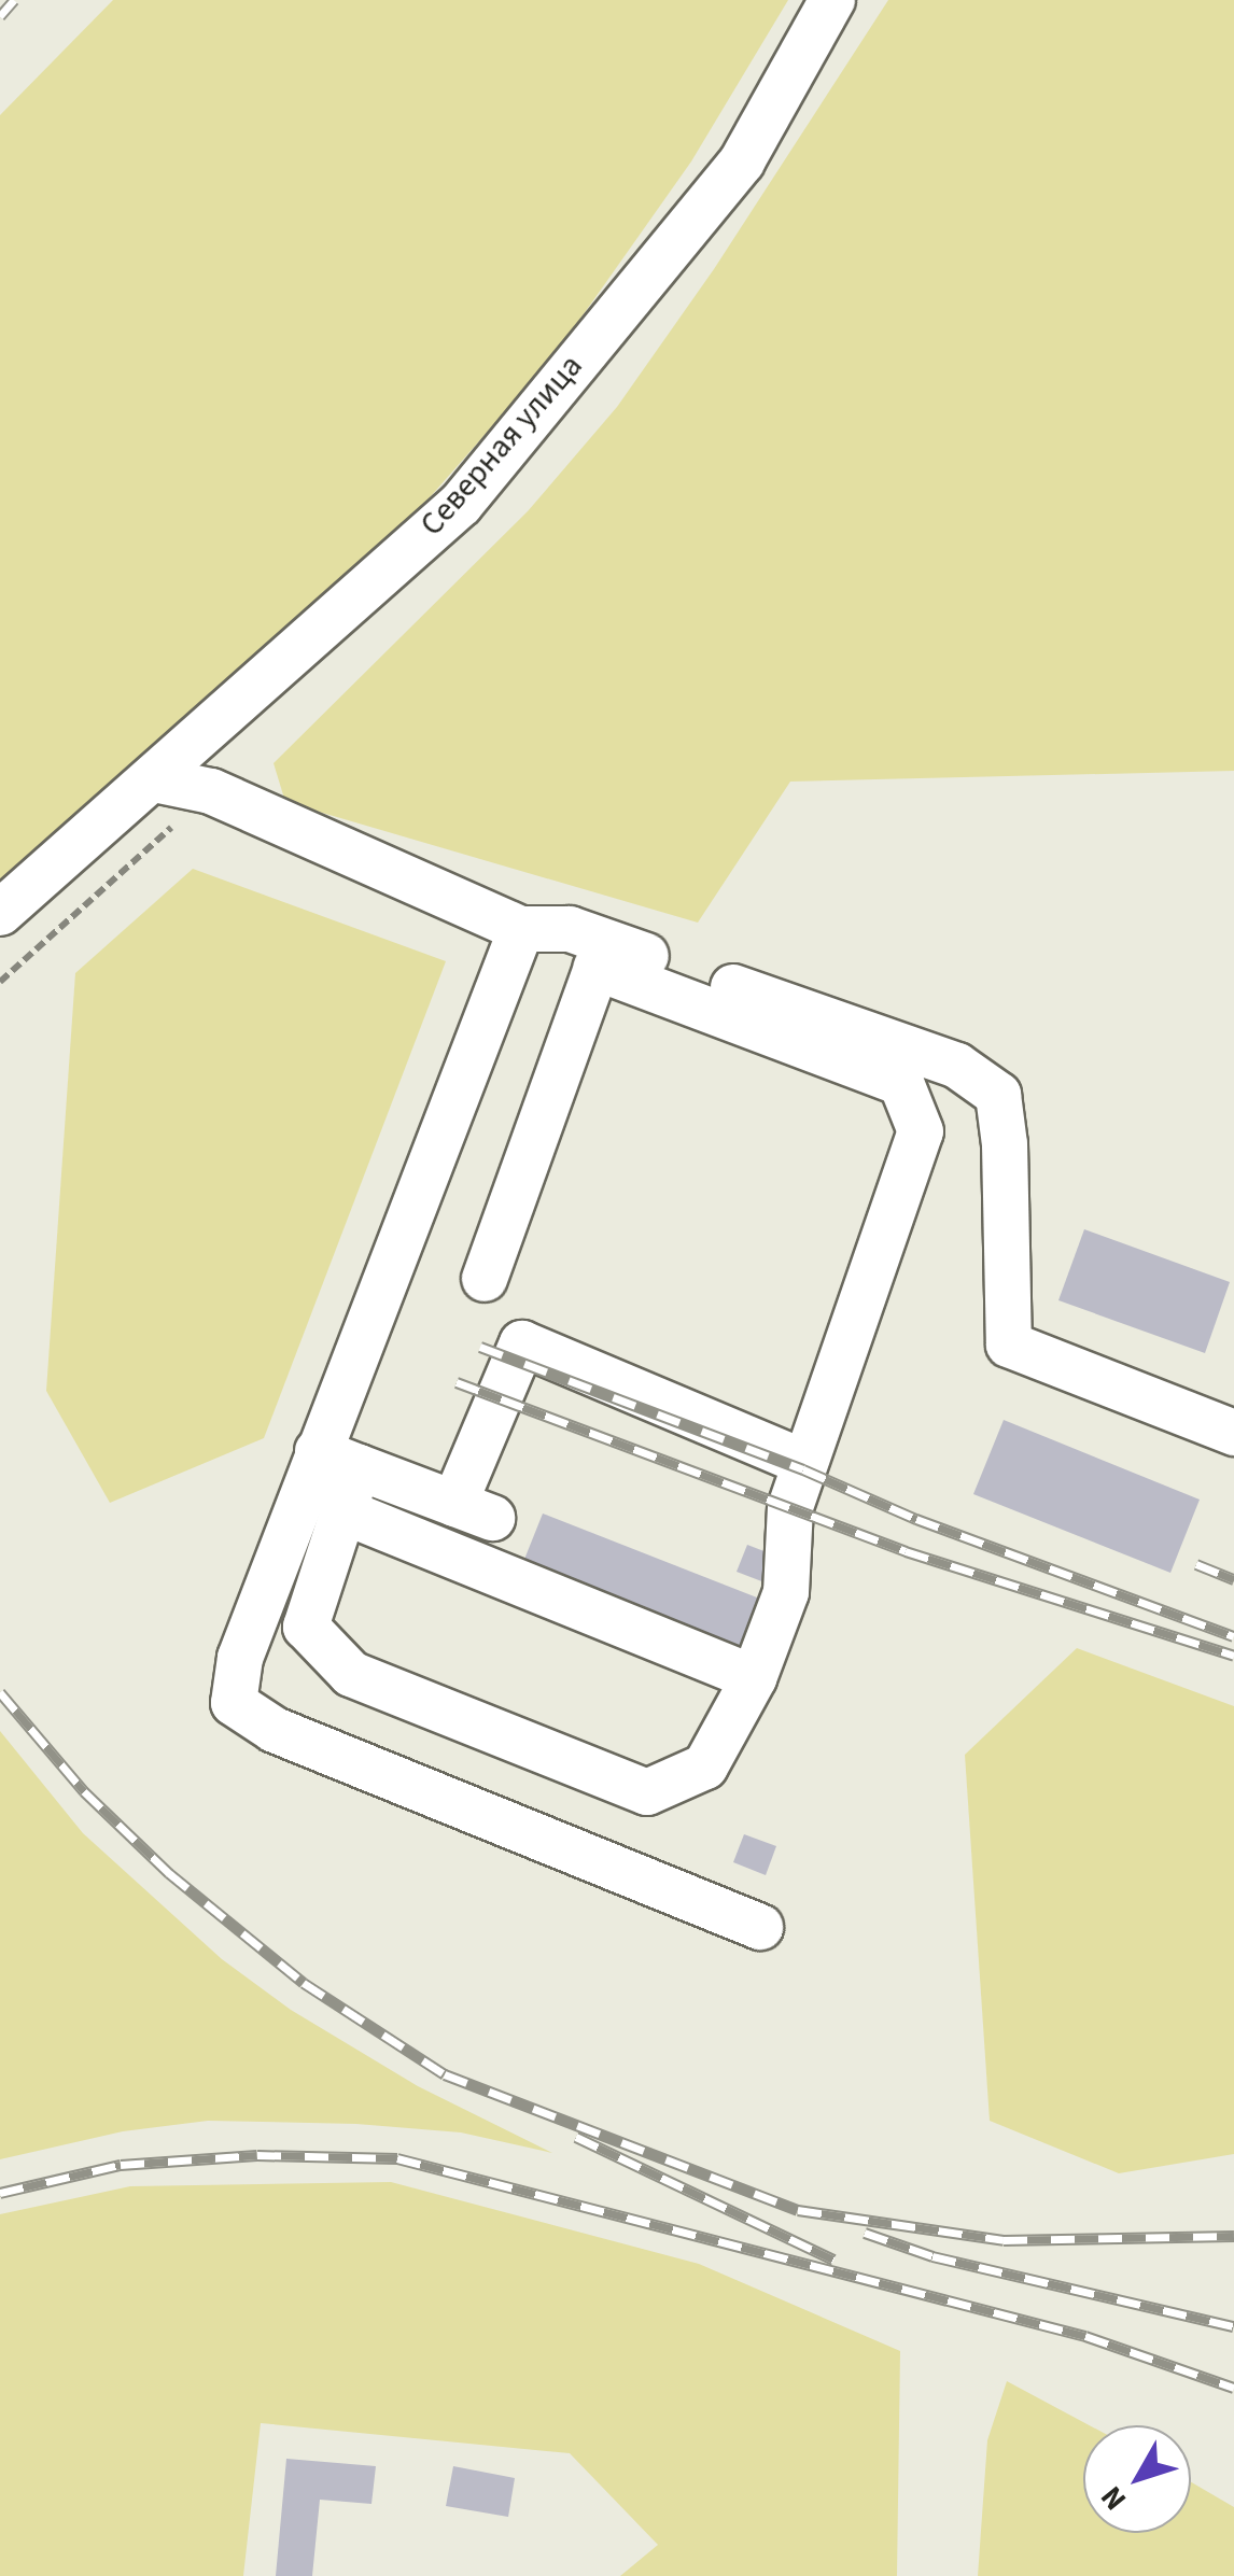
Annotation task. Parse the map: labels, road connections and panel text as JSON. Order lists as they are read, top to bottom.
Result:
{
  "streets": {
    "street": ["Северная улица"]
  },
  "north": "bottom left"
}
